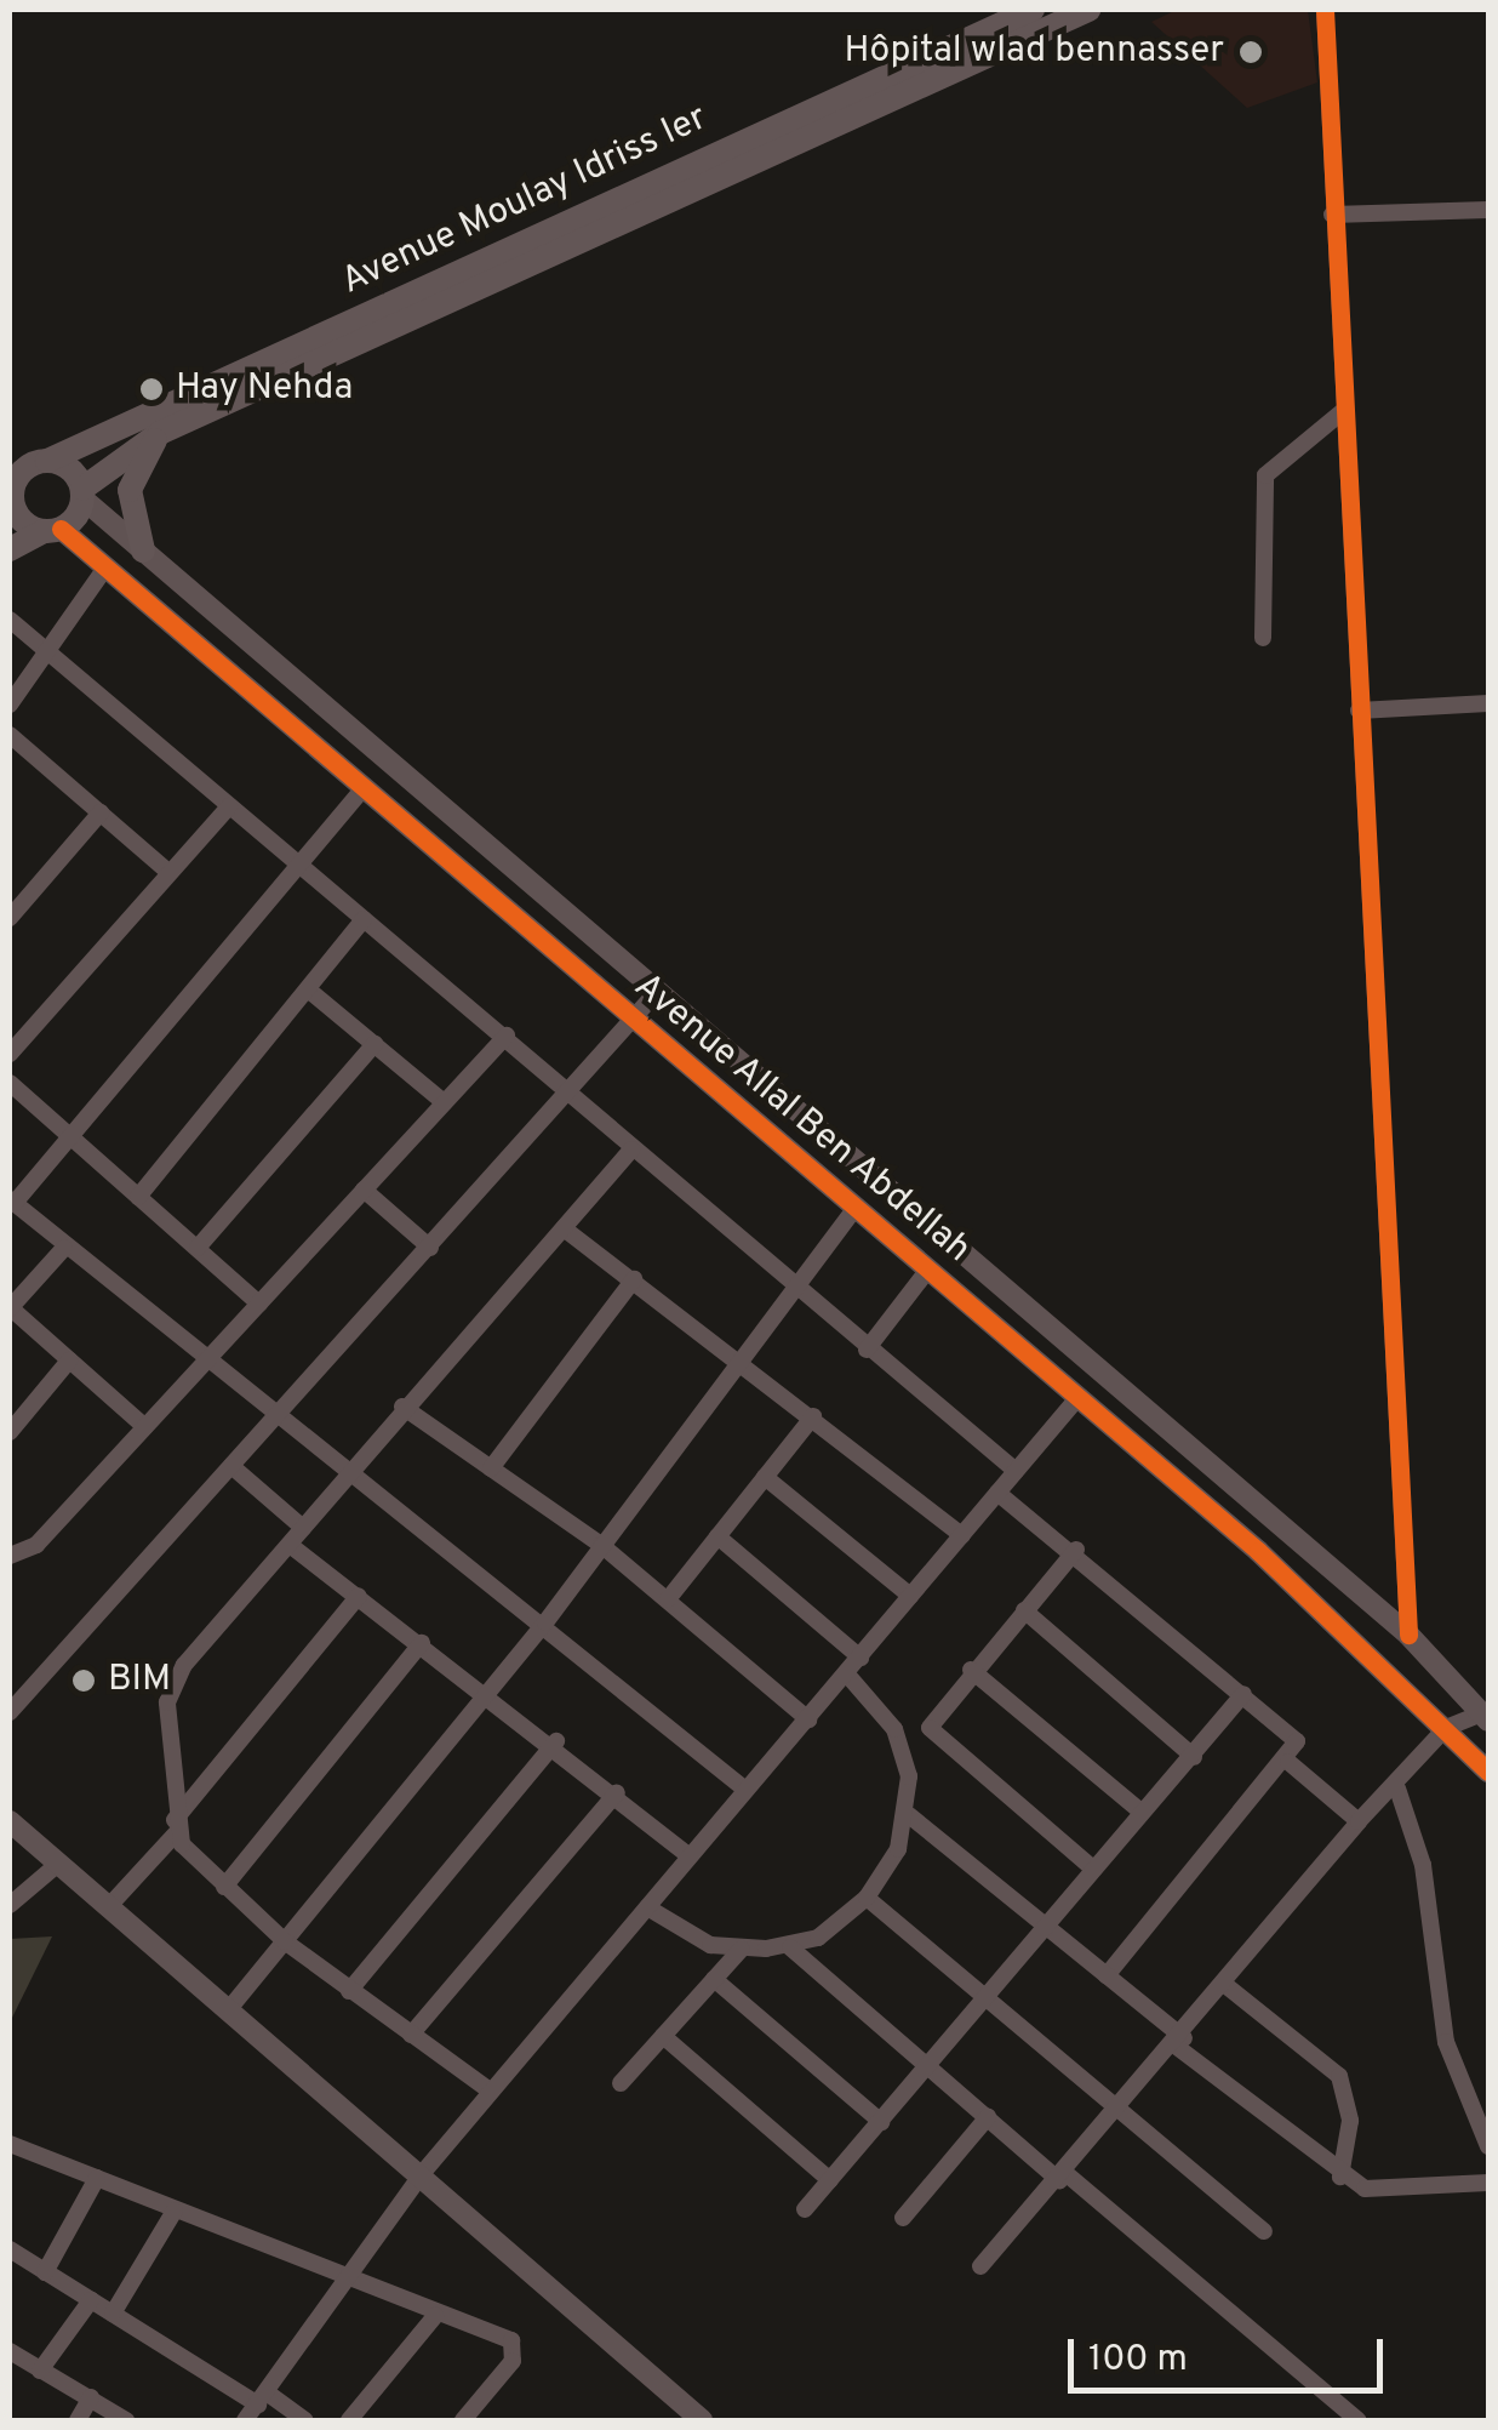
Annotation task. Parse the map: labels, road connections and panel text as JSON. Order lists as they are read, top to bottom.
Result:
{
  "streets": {
    "main road": ["Avenue Moulay Idriss Ier"],
    "street": ["Avenue Allal Ben Abdellah"]
  },
  "crossings": [
    ["Avenue Moulay Idriss Ier", "Avenue Allal Ben Abdellah"]
  ],
  "places": ["Hôpital wlad bennasser", "Hay Nehda", "BIM"],
  "scale_bar": "100 m"
}
